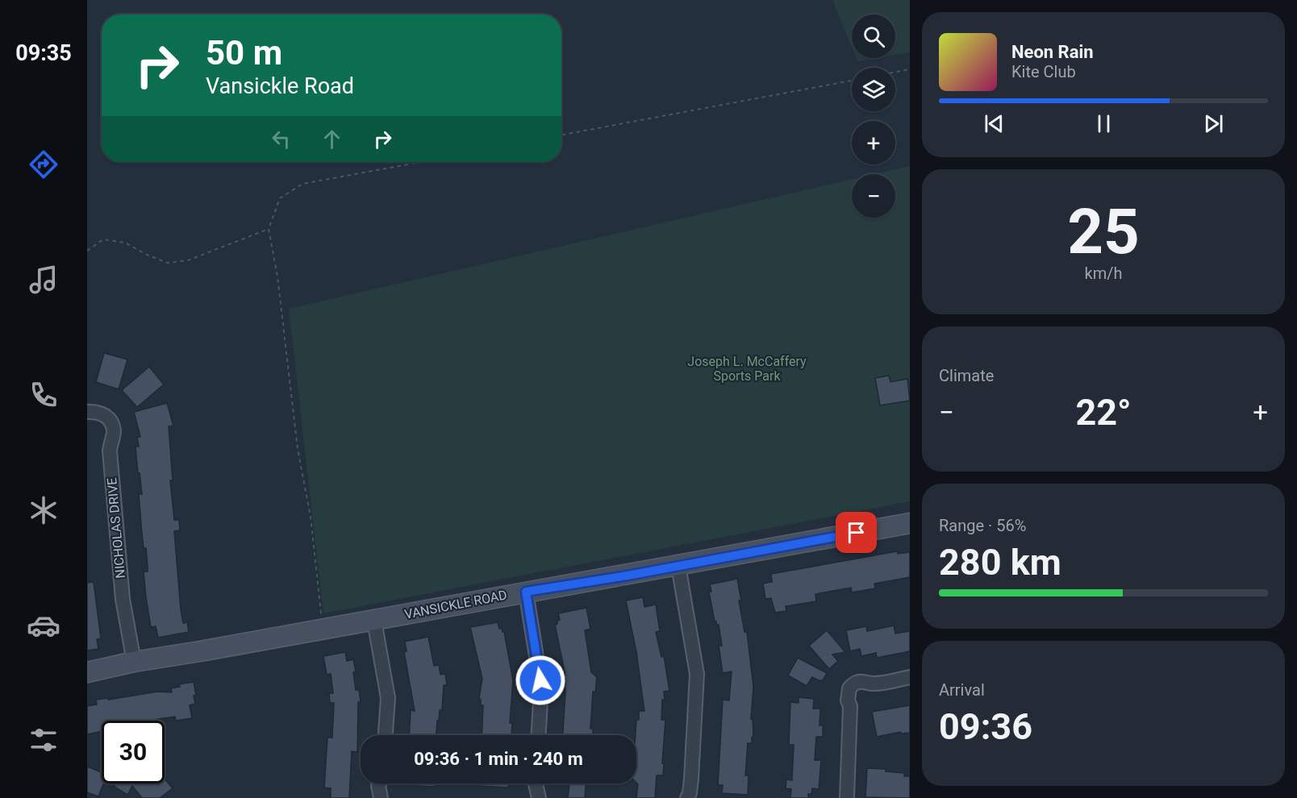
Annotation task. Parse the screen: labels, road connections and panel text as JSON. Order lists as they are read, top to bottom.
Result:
{
  "streets": {
    "street": ["NICHOLAS DRIVE", "VANSICKLE ROAD"]
  },
  "crossings": [
    ["NICHOLAS DRIVE", "VANSICKLE ROAD"]
  ],
  "parks": ["Joseph L. McCaffery Sports Park"],
  "page": {
    "tabs": "09:35",
    "map_buttons": ["+", "−"],
    "turn": ["50 m", "Vansickle Road"],
    "song": ["Neon Rain", "Kite Club"],
    "tile": [
      ["25", "km/h"],
      "Climate",
      ["Range · 56%", "280 km"],
      ["Arrival", "09:36"]
    ],
    "heat": ["−", "22°", "+"],
    "limit": "30",
    "trip": "09:36 · 1 min · 240 m"
  }
}
